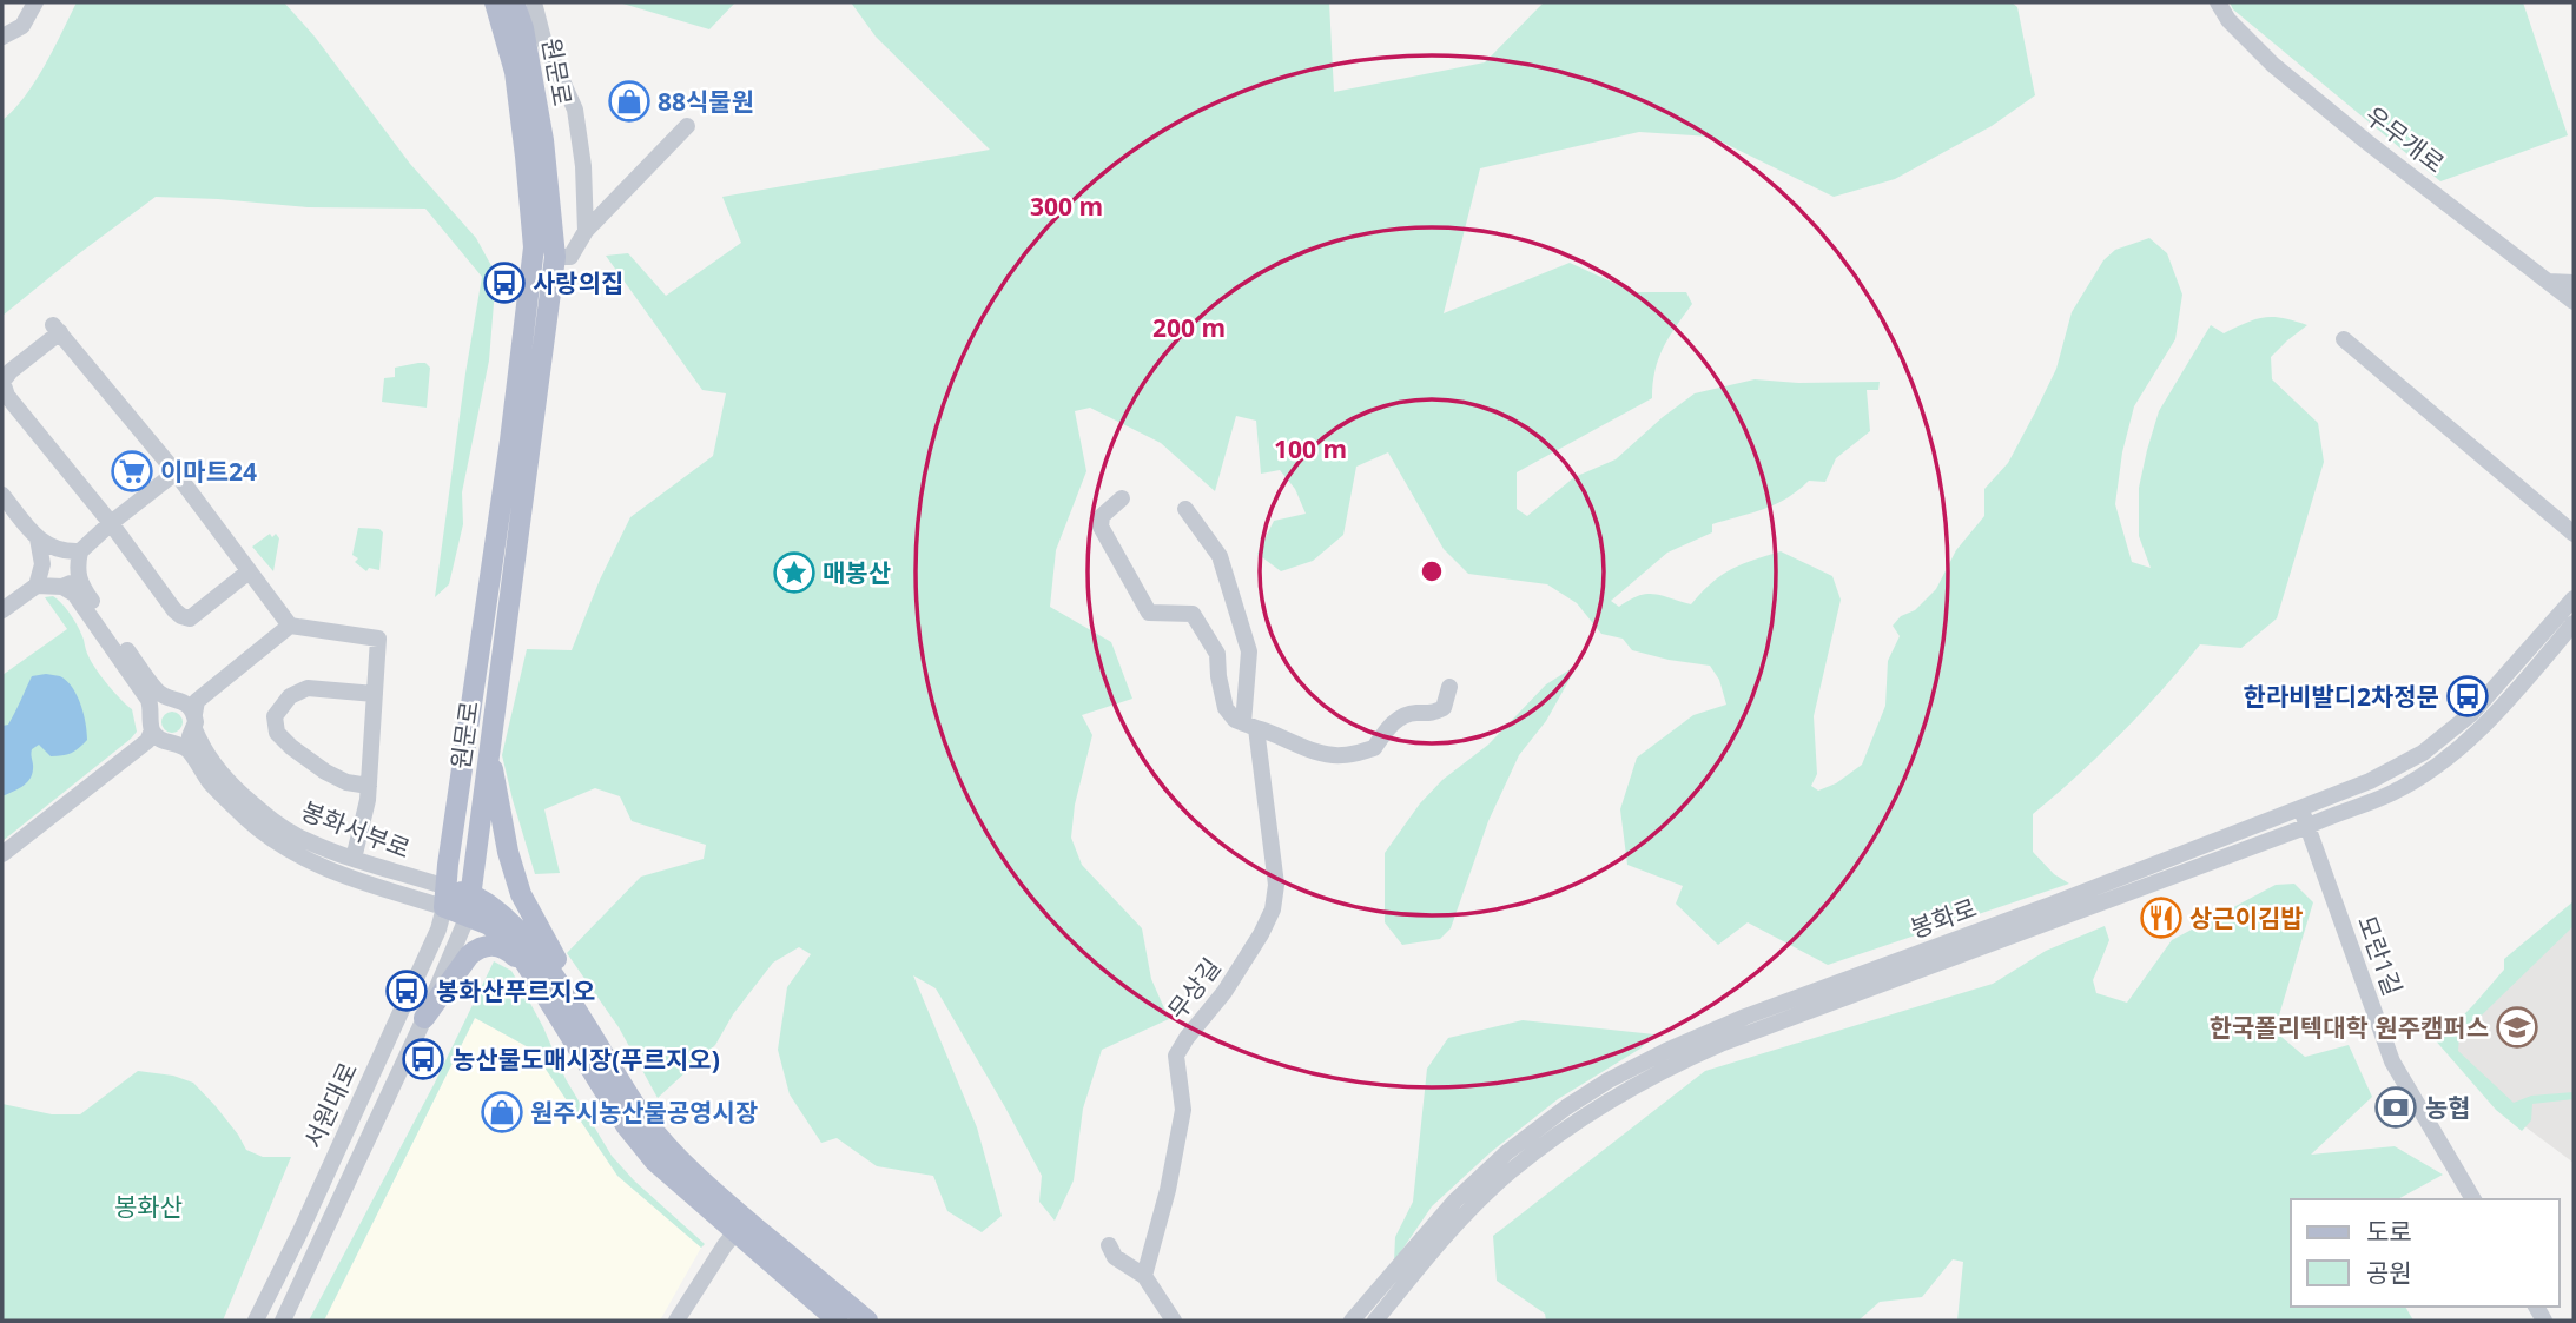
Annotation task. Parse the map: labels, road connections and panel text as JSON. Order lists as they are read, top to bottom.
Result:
{
  "streets": {
    "main road": ["원문로"],
    "street": [
      "우무개로",
      "봉화서부로",
      "봉화로",
      "모란1길",
      "무상길",
      "서원대로"
    ]
  },
  "crossings": [
    ["원문로", "봉화서부로"],
    ["원문로", "서원대로"],
    ["봉화서부로", "서원대로"],
    ["봉화로", "모란1길"]
  ],
  "parks": ["봉화산"],
  "places": {
    "shop": ["88식물원", "원주시농산물공영시장"],
    "bus stop": [
      "사랑의집",
      "한라비발디2차정문",
      "봉화산푸르지오",
      "농산물도매시장(푸르지오)"
    ],
    "supermarket": ["이마트24"],
    "place": ["매봉산"],
    "restaurant": ["상근이김밥"],
    "school or university": ["한국폴리텍대학 원주캠퍼스"],
    "bank": ["농협"]
  },
  "legend": ["도로", "공원"],
  "rings": ["300 m", "200 m", "100 m"]
}
